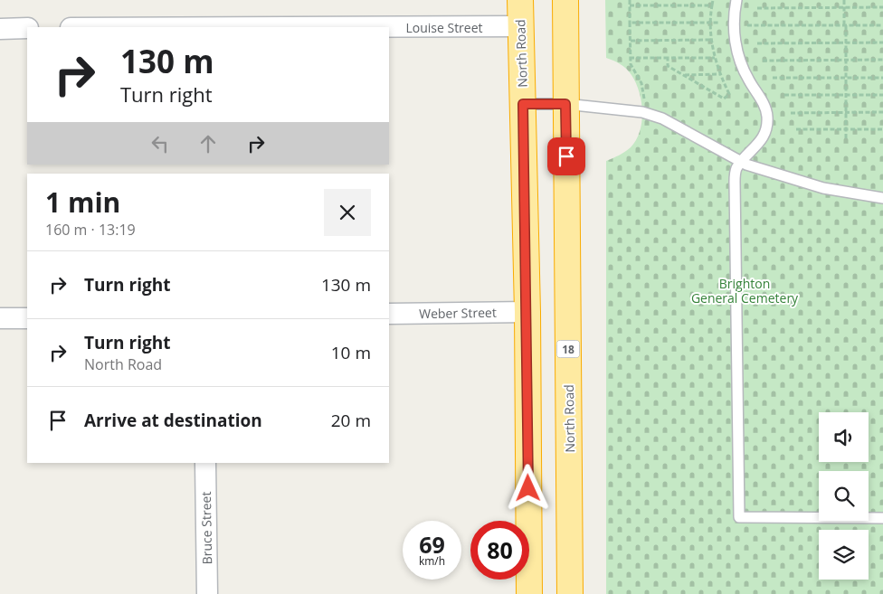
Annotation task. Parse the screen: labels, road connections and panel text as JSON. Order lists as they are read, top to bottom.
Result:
{
  "streets": {
    "highway": ["North Road", "18"],
    "street": ["Louise Street", "Weber Street", "Bruce Street"]
  },
  "crossings": [
    ["Louise Street", "North Road"],
    ["North Road", "Weber Street"]
  ],
  "parks": ["Brighton General Cemetery"],
  "page": {
    "turn": ["130 m", "Turn right"],
    "heading": ["1 min", "160 m · 13:19"],
    "list": [
      {
        "name": "Turn right",
        "value": "130 m"
      },
      {
        "name": "Turn right",
        "note": "North Road",
        "value": "10 m"
      },
      {
        "name": "Arrive at destination",
        "value": "20 m"
      }
    ],
    "speed": "69 km/h",
    "limit": "80"
  }
}
